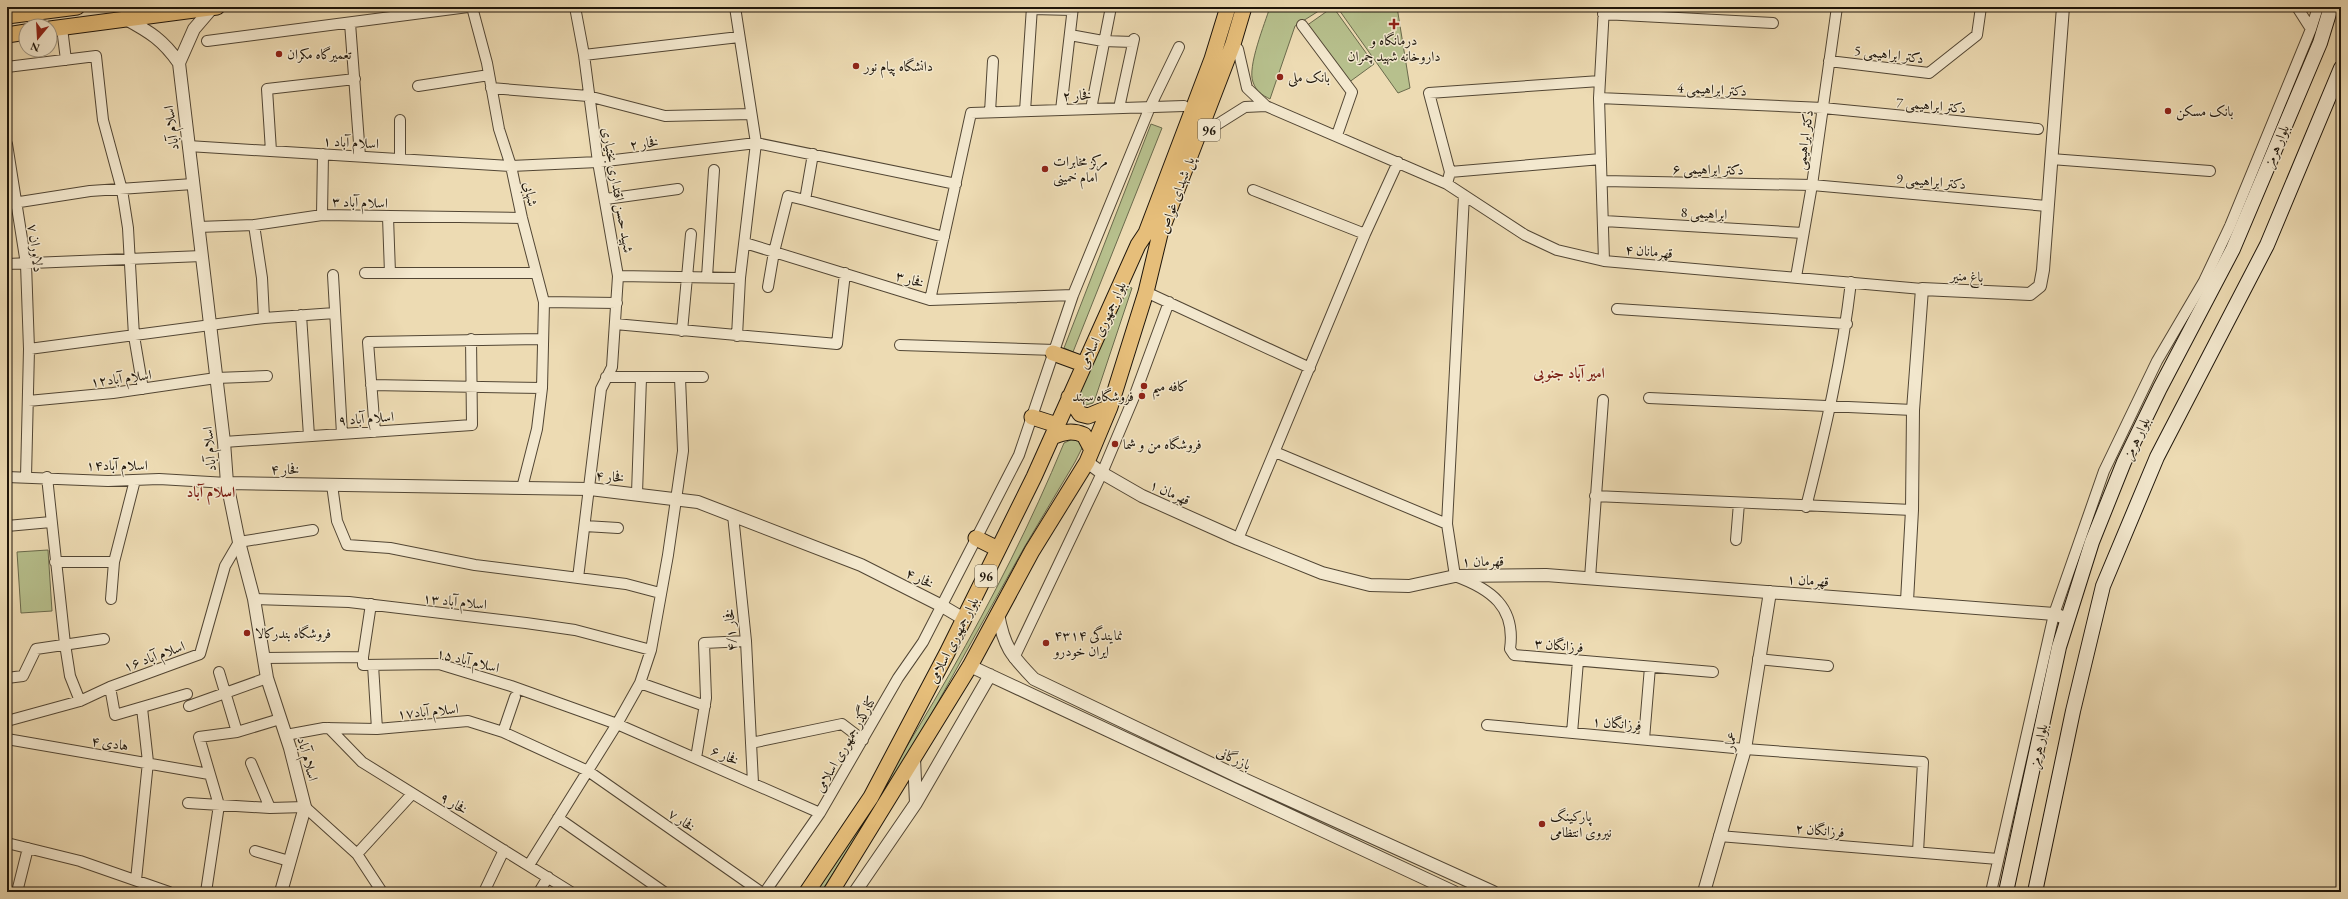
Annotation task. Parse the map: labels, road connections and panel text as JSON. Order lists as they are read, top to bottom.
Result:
{
  "streets": {
    "main road": [
      "96",
      "بلوار هرمز",
      "پل شهدای غواص",
      "بلوار جمهوری اسلامی"
    ],
    "street": [
      "دکتر ابراهیمی 5",
      "دکتر ابراهیمی 4",
      "فخار ۲",
      "دکتر ابراهیمی 7",
      "اسلام آباد",
      "دکتر ابراهیمی",
      "اسلام آباد ۱",
      "دکتر ابراهیمی ۶",
      "دکتر ابراهیمی 9",
      "شهید حسن اقتداری بختیاری",
      "شهابی",
      "اسلام آباد ۳",
      "ابراهیمی 8",
      "دلاوران ۷",
      "قهرمانان ۴",
      "باغ منیر",
      "فخار ۳",
      "اسلام آباد۱۲",
      "اسلام آباد ۹",
      "اسلام آباد۱۴",
      "فخار ۴",
      "قهرمان ۱",
      "اسلام آباد ۱۳",
      "فخار ۴/۱",
      "فرزانگان ۳",
      "اسلام آباد ۱۶",
      "اسلام آباد ۱۵",
      "اسلام آباد۱۷",
      "فرزانگان ۱",
      "عمار",
      "هادی ۴",
      "کنارگذر جمهوری اسلامی",
      "فخار ۶",
      "بازرگانی",
      "فخار ۹",
      "فخار ۷",
      "فرزانگان ۲"
    ]
  },
  "crossings": [
    ["دکتر ابراهیمی 5", "دکتر ابراهیمی"],
    ["دکتر ابراهیمی 4", "دکتر ابراهیمی 7"],
    ["دکتر ابراهیمی 4", "دکتر ابراهیمی"],
    ["فخار ۲", "اسلام آباد ۱"],
    ["فخار ۲", "شهید حسن اقتداری بختیاری"],
    ["فخار ۲", "شهابی"],
    ["فخار ۲", "کنارگذر جمهوری اسلامی"],
    ["دکتر ابراهیمی 7", "دکتر ابراهیمی"],
    ["اسلام آباد", "اسلام آباد ۱"],
    ["اسلام آباد", "اسلام آباد ۳"],
    ["اسلام آباد", "اسلام آباد۱۲"],
    ["اسلام آباد", "اسلام آباد ۹"],
    ["اسلام آباد", "اسلام آباد۱۴"],
    ["اسلام آباد", "فخار ۴"],
    ["اسلام آباد", "اسلام آباد ۱۳"],
    ["اسلام آباد", "اسلام آباد ۱۶"],
    ["اسلام آباد", "اسلام آباد۱۷"],
    ["96", "پل شهدای غواص"],
    ["96", "بلوار جمهوری اسلامی"],
    ["دکتر ابراهیمی", "دکتر ابراهیمی ۶"],
    ["دکتر ابراهیمی", "دکتر ابراهیمی 9"],
    ["دکتر ابراهیمی", "ابراهیمی 8"],
    ["دکتر ابراهیمی", "قهرمانان ۴"],
    ["اسلام آباد ۱", "شهابی"],
    ["بلوار هرمز", "قهرمان ۱"],
    ["دکتر ابراهیمی ۶", "دکتر ابراهیمی 9"],
    ["دکتر ابراهیمی 9", "باغ منیر"],
    ["شهید حسن اقتداری بختیاری", "فخار ۴"],
    ["شهابی", "اسلام آباد ۳"],
    ["شهابی", "فخار ۴"],
    ["پل شهدای غواص", "بلوار جمهوری اسلامی"],
    ["دلاوران ۷", "اسلام آباد۱۲"],
    ["دلاوران ۷", "اسلام آباد۱۴"],
    ["قهرمانان ۴", "باغ منیر"],
    ["فخار ۳", "کنارگذر جمهوری اسلامی"],
    ["بلوار جمهوری اسلامی", "فخار ۴"],
    ["بلوار جمهوری اسلامی", "قهرمان ۱"],
    ["بلوار جمهوری اسلامی", "بازرگانی"],
    ["اسلام آباد۱۴", "فخار ۴"],
    ["فخار ۴", "فخار ۴/۱"],
    ["فخار ۴", "کنارگذر جمهوری اسلامی"],
    ["قهرمان ۱", "فرزانگان ۳"],
    ["قهرمان ۱", "عمار"],
    ["فخار ۴/۱", "فخار ۶"],
    ["اسلام آباد ۱۵", "فخار ۶"],
    ["اسلام آباد۱۷", "فخار ۹"],
    ["اسلام آباد۱۷", "فخار ۷"],
    ["فرزانگان ۱", "عمار"],
    ["فرزانگان ۱", "فرزانگان ۲"],
    ["عمار", "فرزانگان ۲"],
    ["کنارگذر جمهوری اسلامی", "فخار ۶"]
  ],
  "districts": ["امير آباد جنوبی", "اسلام آباد"],
  "places": {
    "health": ["درمانگاه و داروخانه شهید چمران"],
    "other": [
      "تعمیرگاه مکران",
      "دانشگاه پیام نور",
      "بانک ملی",
      "بانک مسکن",
      "مرکز مخابرات امام خمینی",
      "کافه میم",
      "فروشگاه سهند",
      "فروشگاه من و شما",
      "فروشگاه بندرکالا",
      "نمایندگی ۴۳۱۴ ایران خودرو",
      "پارکینگ نیروی انتظامی"
    ]
  },
  "north": "bottom"
}
